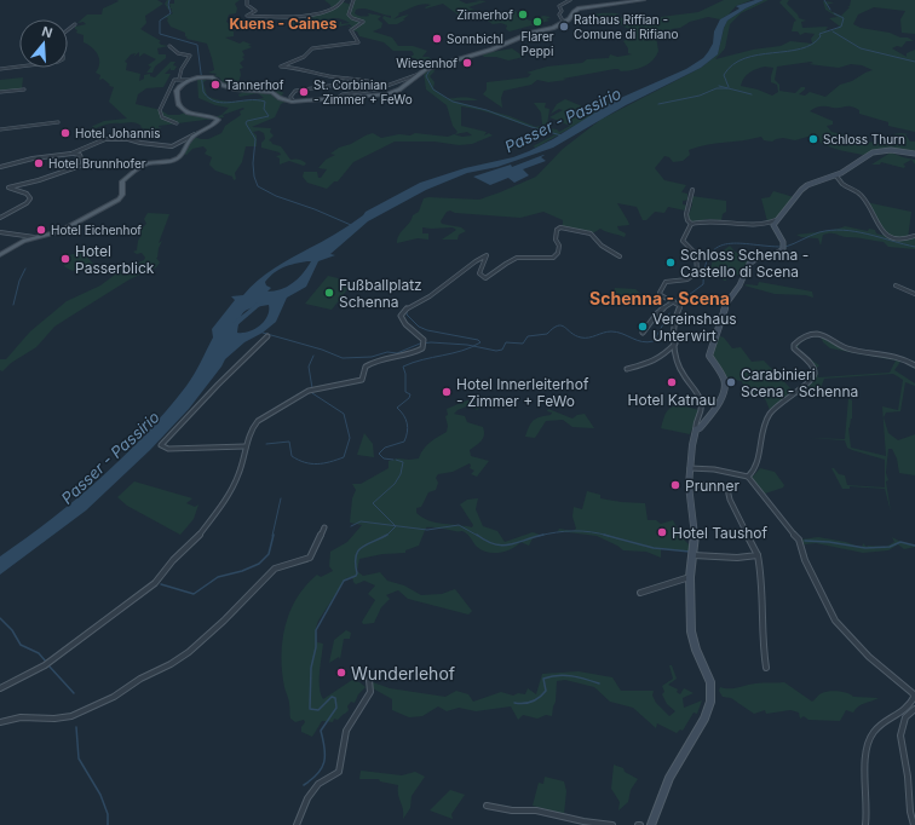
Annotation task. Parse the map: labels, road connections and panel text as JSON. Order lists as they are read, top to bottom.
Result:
{
  "districts": ["Kuens - Caines", "Schenna - Scena"],
  "water": ["Passer - Passirio"],
  "places": [
    "Zirmerhof",
    "Flarer Peppi",
    "Rathaus Riffian - Comune di Rifiano",
    "Sonnbichl",
    "Wiesenhof",
    "Tannerhof",
    "St. Corbinian - Zimmer + FeWo",
    "Hotel Johannis",
    "Schloss Thurn",
    "Hotel Brunnhofer",
    "Hotel Eichenhof",
    "Hotel Passerblick",
    "Schloss Schenna - Castello di Scena",
    "Fußballplatz Schenna",
    "Vereinshaus Unterwirt",
    "Hotel Katnau",
    "Carabinieri Scena - Schenna",
    "Hotel Innerleiterhof - Zimmer + FeWo",
    "Prunner",
    "Hotel Taushof",
    "Wunderlehof"
  ],
  "north": "top"
}
